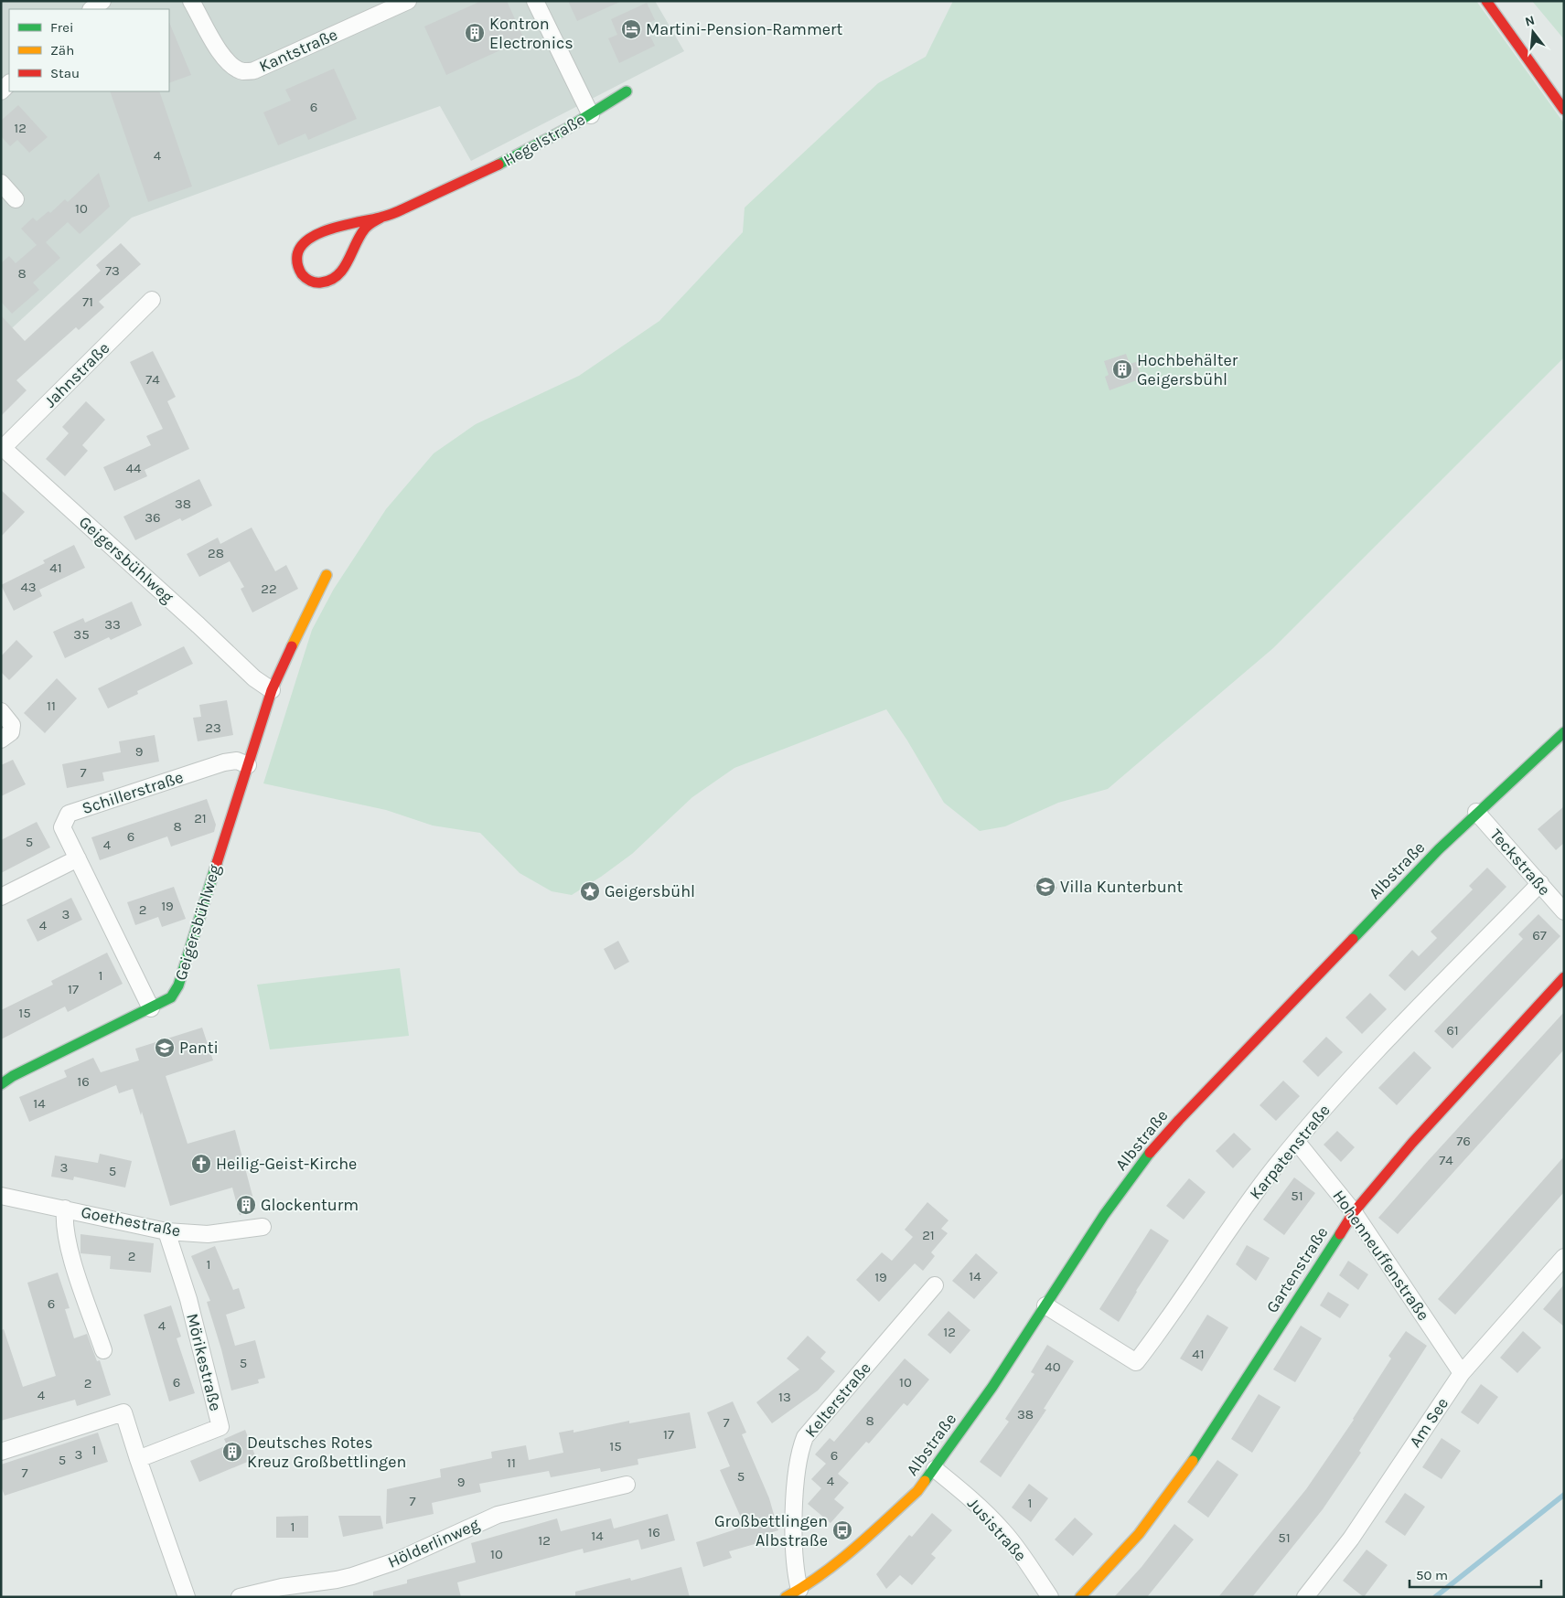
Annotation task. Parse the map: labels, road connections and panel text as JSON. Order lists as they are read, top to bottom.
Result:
{
  "streets": {
    "street": [
      "Kantstraße",
      "Hegelstraße",
      "Jahnstraße",
      "Geigersbühlweg",
      "Schillerstraße",
      "Teckstraße",
      "Albstraße",
      "Karpatenstraße",
      "Goethestraße",
      "Hohenneuffenstraße",
      "Gartenstraße",
      "Mörikestraße",
      "Kelterstraße",
      "Am See",
      "Jusistraße",
      "Hölderlinweg"
    ]
  },
  "crossings": [
    ["Jahnstraße", "Geigersbühlweg"],
    ["Geigersbühlweg", "Schillerstraße"],
    ["Teckstraße", "Albstraße"],
    ["Teckstraße", "Karpatenstraße"],
    ["Albstraße", "Karpatenstraße"],
    ["Albstraße", "Kelterstraße"],
    ["Albstraße", "Jusistraße"],
    ["Karpatenstraße", "Hohenneuffenstraße"],
    ["Goethestraße", "Mörikestraße"],
    ["Hohenneuffenstraße", "Gartenstraße"],
    ["Hohenneuffenstraße", "Am See"]
  ],
  "places": {
    "hotel": ["Martini-Pension-Rammert"],
    "building": [
      "Kontron Electronics",
      "Hochbehälter Geigersbühl",
      "Glockenturm",
      "Deutsches Rotes Kreuz Großbettlingen"
    ],
    "school or university": ["Villa Kunterbunt", "Panti"],
    "place": ["Geigersbühl"],
    "church": ["Heilig-Geist-Kirche"],
    "bus stop": ["Großbettlingen Albstraße"]
  },
  "house_numbers": [
    "6",
    "12",
    "4",
    "10",
    "73",
    "8",
    "71",
    "74",
    "44",
    "38",
    "36",
    "28",
    "41",
    "43",
    "22",
    "33",
    "35",
    "11",
    "23",
    "9",
    "7",
    "21",
    "8",
    "6",
    "5",
    "4",
    "19",
    "2",
    "3",
    "4",
    "67",
    "1",
    "17",
    "15",
    "61",
    "16",
    "14",
    "76",
    "74",
    "3",
    "5",
    "51",
    "21",
    "2",
    "1",
    "14",
    "19",
    "6",
    "4",
    "12",
    "41",
    "5",
    "40",
    "6",
    "10",
    "2",
    "4",
    "13",
    "38",
    "8",
    "7",
    "17",
    "15",
    "1",
    "3",
    "6",
    "5",
    "11",
    "7",
    "5",
    "4",
    "9",
    "7",
    "1",
    "1",
    "16",
    "14",
    "51",
    "12",
    "10"
  ],
  "legend": ["Frei", "Zäh", "Stau"],
  "scale_bar": "50 m",
  "north": "top"
}
